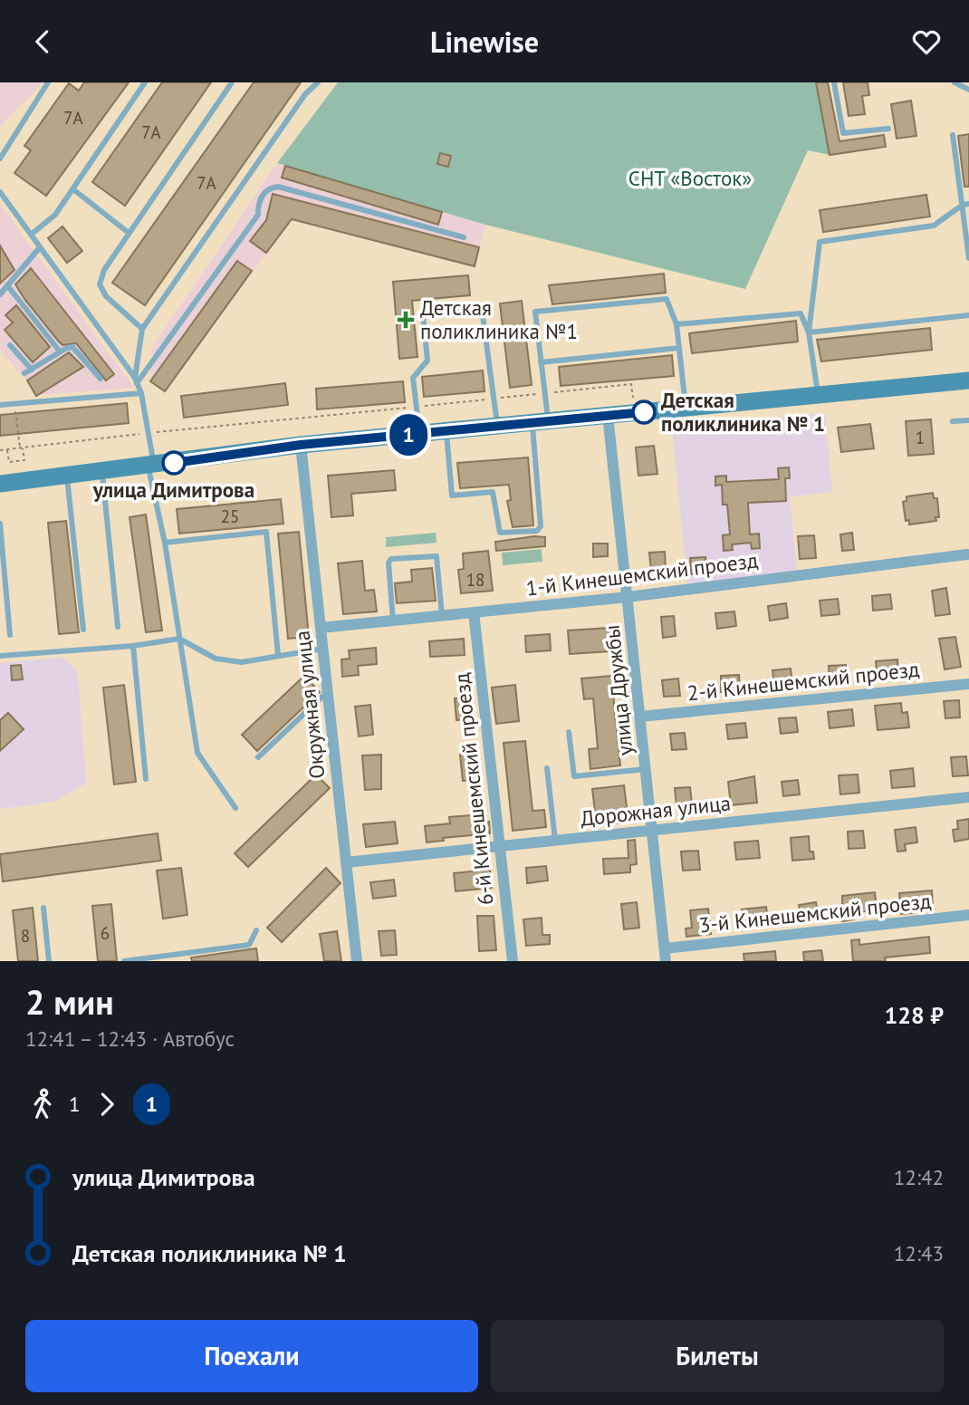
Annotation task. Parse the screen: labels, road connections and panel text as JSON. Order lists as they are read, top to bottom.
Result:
{
  "streets": {
    "street": [
      "1-й Кинешемский проезд",
      "2-й Кинешемский проезд",
      "улица Дружбы",
      "Окружная улица",
      "6-й Кинешемский проезд",
      "Дорожная улица",
      "3-й Кинешемский проезд"
    ]
  },
  "crossings": [
    ["1-й Кинешемский проезд", "улица Дружбы"],
    ["1-й Кинешемский проезд", "Окружная улица"],
    ["1-й Кинешемский проезд", "6-й Кинешемский проезд"],
    ["2-й Кинешемский проезд", "улица Дружбы"],
    ["улица Дружбы", "Дорожная улица"],
    ["улица Дружбы", "3-й Кинешемский проезд"],
    ["Окружная улица", "Дорожная улица"],
    ["6-й Кинешемский проезд", "Дорожная улица"]
  ],
  "parks": ["СНТ «Восток»"],
  "places": {
    "health": ["Детская поликлиника №1"],
    "other": ["Детская поликлиника № 1", "улица Димитрова"]
  },
  "lines": ["bus line 1"],
  "house_numbers": [
    "7А",
    "7А",
    "7А",
    "1",
    "25",
    "18",
    "6",
    "8"
  ],
  "page": {
    "header": "Linewise",
    "on_map": "1",
    "heading": ["2 мин", "12:41 – 12:43 · Автобус", "128 ₽"],
    "legs": ["1", "1"],
    "list": [
      {
        "name": "улица Димитрова",
        "value": "12:42"
      },
      {
        "name": "Детская поликлиника № 1",
        "value": "12:43"
      }
    ],
    "buttons": ["Поехали", "Билеты"]
  }
}
